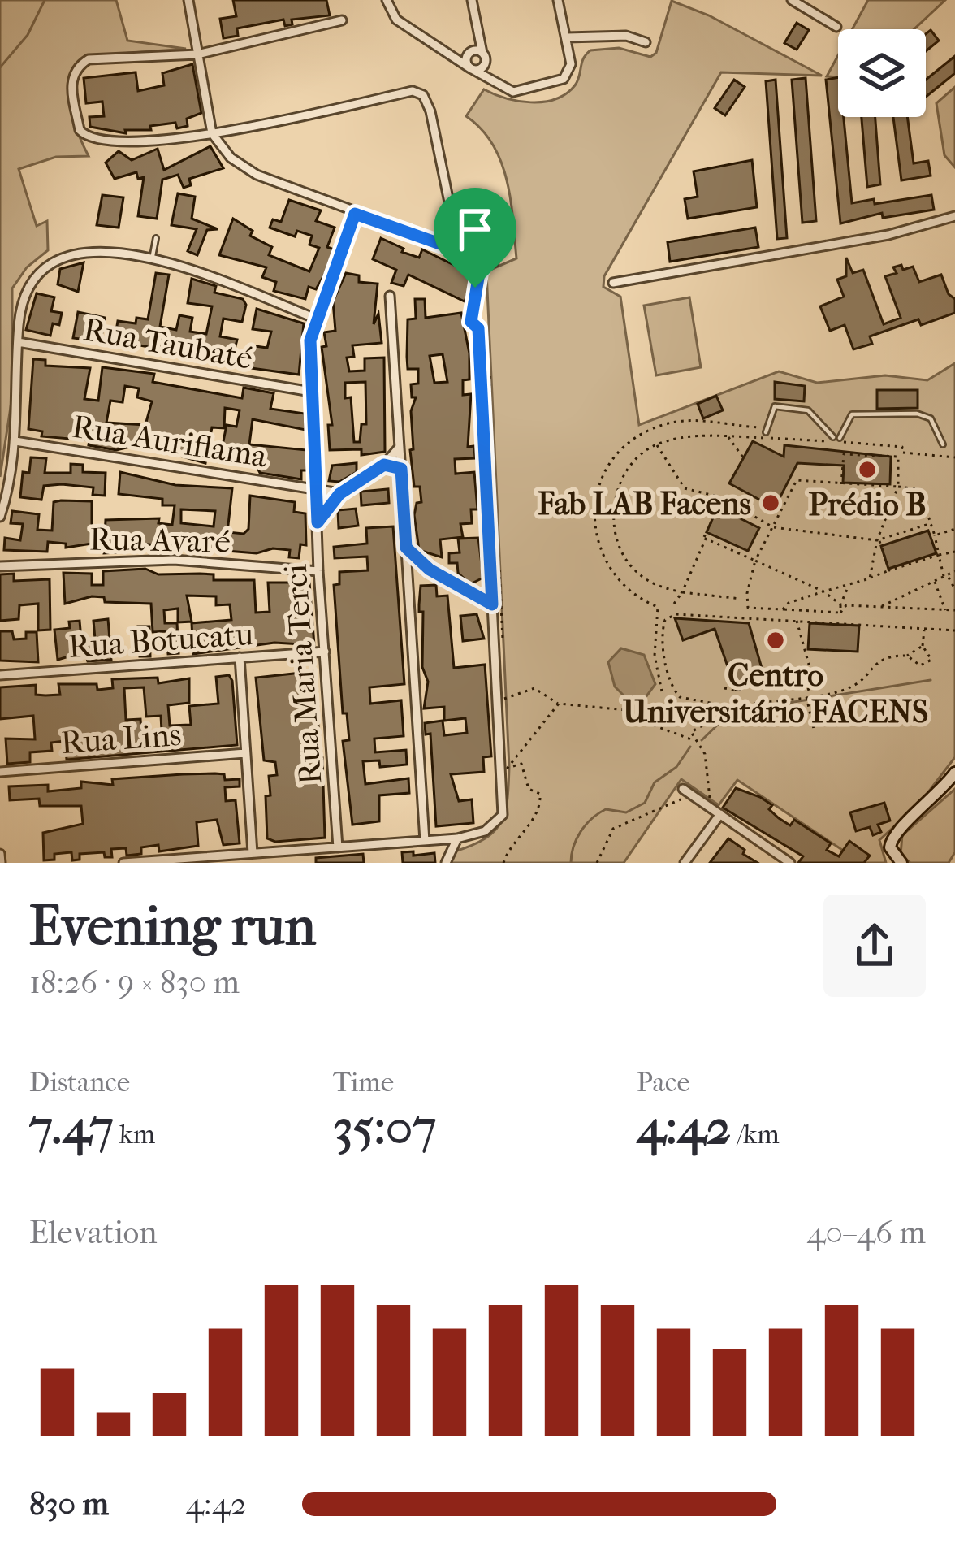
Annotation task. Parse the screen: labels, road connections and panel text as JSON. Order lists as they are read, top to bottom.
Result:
{
  "streets": {
    "street": [
      "Rua Taubaté",
      "Rua Auriflama",
      "Rua Avaré",
      "Rua Botucatu",
      "Rua Maria Terci",
      "Rua Lins"
    ]
  },
  "crossings": [
    ["Rua Taubaté", "Rua Maria Terci"],
    ["Rua Auriflama", "Rua Maria Terci"],
    ["Rua Avaré", "Rua Maria Terci"],
    ["Rua Botucatu", "Rua Maria Terci"]
  ],
  "places": ["Prédio B", "Fab LAB Facens", "Centro Universitário FACENS"],
  "page": {
    "heading": ["Evening run", "18:26 · 9 × 830 m"],
    "stats": [
      ["Distance", "7.47 km"],
      ["Time", "35:07"],
      ["Pace", "4:42 /km"]
    ],
    "chart": ["Elevation", "40–46 m"],
    "list": [
      {
        "name": "830 m",
        "note": "4:42"
      }
    ]
  }
}
